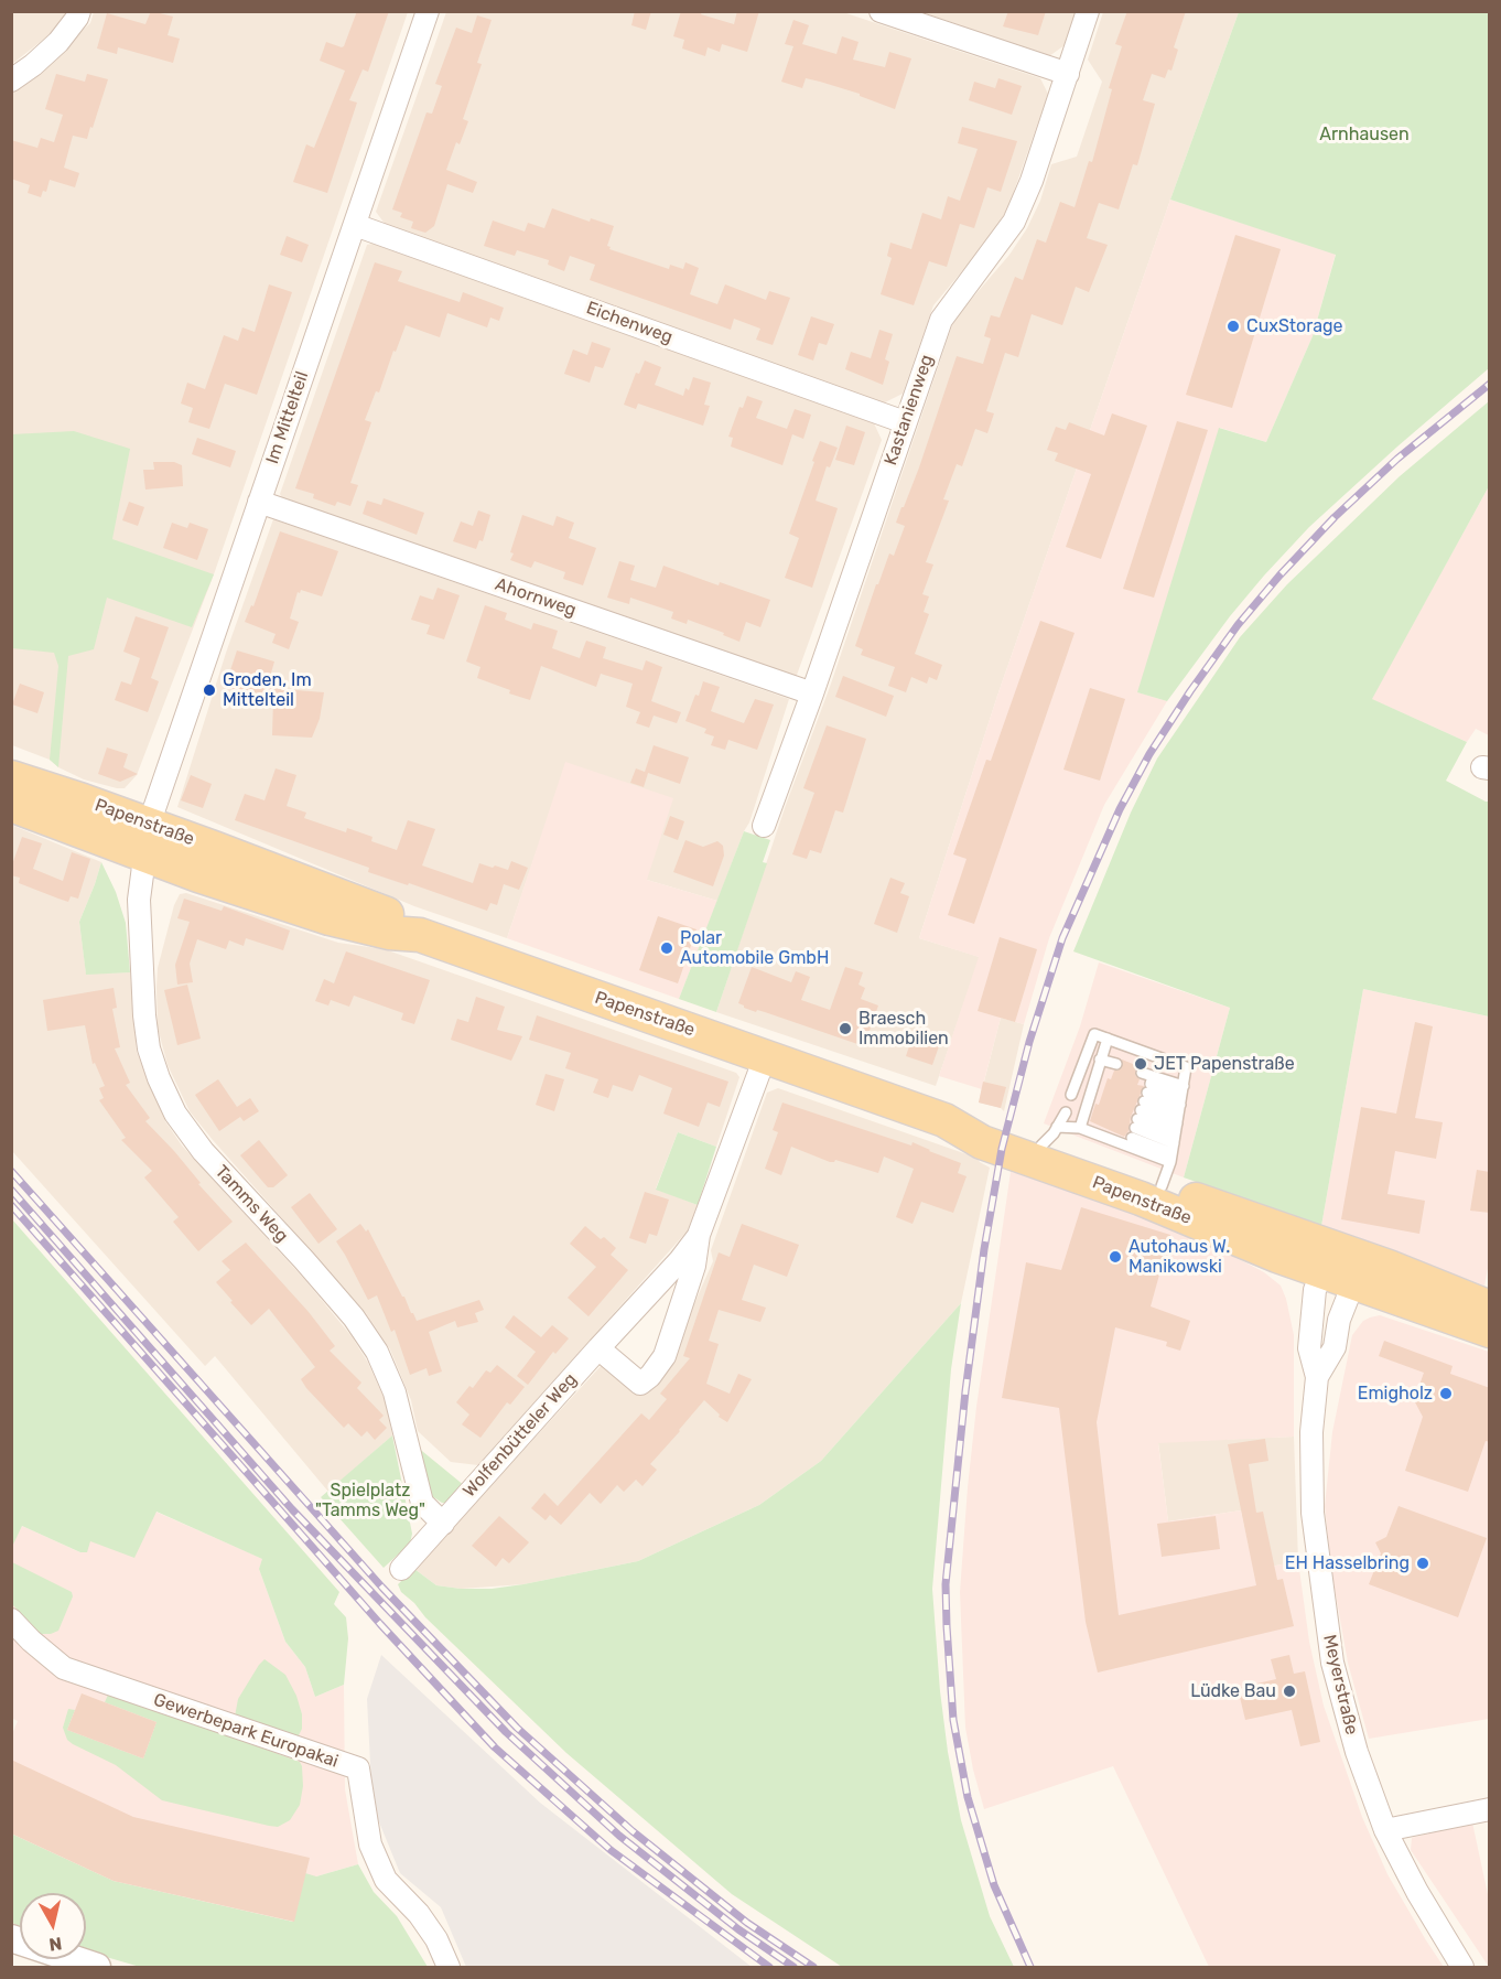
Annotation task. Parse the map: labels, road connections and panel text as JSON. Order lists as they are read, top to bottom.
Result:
{
  "streets": {
    "main road": ["Papenstraße"],
    "street": [
      "Eichenweg",
      "Kastanienweg",
      "Im Mittelteil",
      "Ahornweg",
      "Tamms Weg",
      "Wolfenbütteler Weg",
      "Meyerstraße",
      "Gewerbepark Europakai"
    ]
  },
  "crossings": [
    ["Eichenweg", "Kastanienweg"],
    ["Eichenweg", "Im Mittelteil"],
    ["Kastanienweg", "Ahornweg"],
    ["Im Mittelteil", "Ahornweg"],
    ["Im Mittelteil", "Papenstraße"],
    ["Im Mittelteil", "Tamms Weg"],
    ["Papenstraße", "Tamms Weg"],
    ["Papenstraße", "Wolfenbütteler Weg"],
    ["Papenstraße", "Meyerstraße"],
    ["Tamms Weg", "Wolfenbütteler Weg"]
  ],
  "parks": ["Arnhausen", "Spielplatz \"Tamms Weg\""],
  "places": [
    "CuxStorage",
    "Groden, Im Mittelteil",
    "Polar Automobile GmbH",
    "Braesch Immobilien",
    "JET Papenstraße",
    "Autohaus W. Manikowski",
    "Emigholz",
    "EH Hasselbring",
    "Lüdke Bau"
  ],
  "north": "bottom"
}
